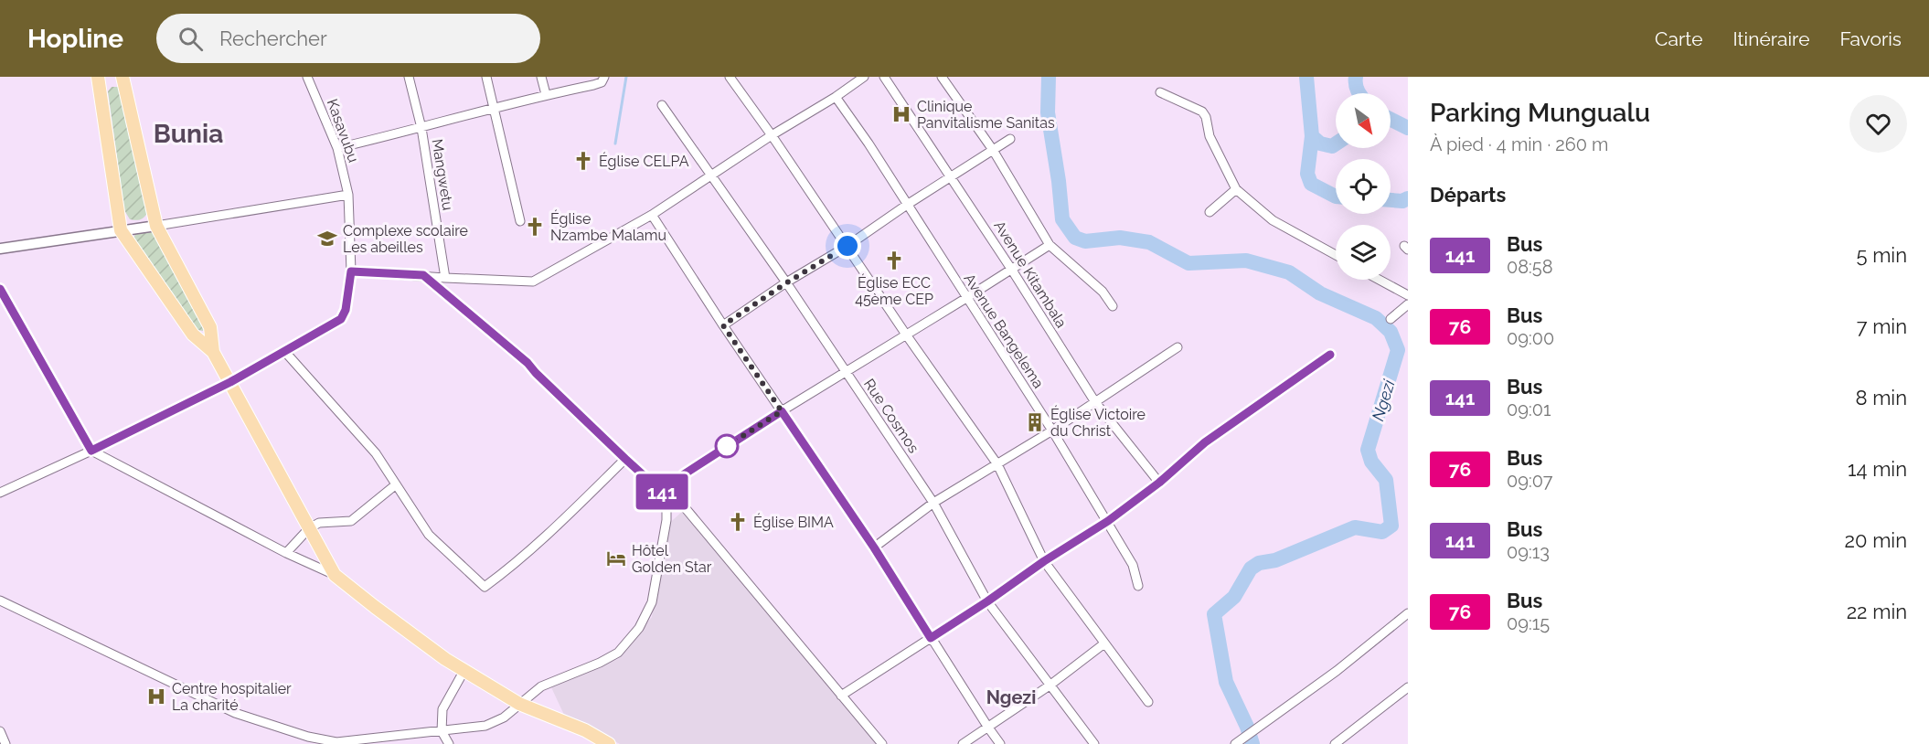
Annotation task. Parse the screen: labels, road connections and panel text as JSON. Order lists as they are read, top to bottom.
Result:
{
  "streets": {
    "street": [
      "Kasavubu",
      "Mangwetu",
      "Avenue Kitambala",
      "Avenue Bangelema",
      "Rue Cosmos"
    ]
  },
  "districts": ["Bunia", "Ngezi"],
  "water": ["Ngezi"],
  "places": {
    "hospital": ["Clinique Panvitalisme Sanitas", "Centre hospitalier La charité"],
    "church": [
      "Église CELPA",
      "Église Nzambe Malamu",
      "Église ECC 45ème CEP",
      "Église BIMA"
    ],
    "school or university": ["Complexe scolaire Les abeilles"],
    "building": ["Église Victoire du Christ"],
    "hotel": ["Hôtel Golden Star"]
  },
  "lines": ["bus line 141"],
  "north": "bottom right",
  "page": {
    "header": "Hopline",
    "search": "Rechercher",
    "nav": ["Carte", "Itinéraire", "Favoris"],
    "on_map": "141",
    "heading": [
      ["Parking Mungualu", "À pied · 4 min · 260 m"],
      "Départs"
    ],
    "list": [
      {
        "mark": "141",
        "name": "Bus",
        "note": "08:58",
        "value": "5 min"
      },
      {
        "mark": "76",
        "name": "Bus",
        "note": "09:00",
        "value": "7 min"
      },
      {
        "mark": "141",
        "name": "Bus",
        "note": "09:01",
        "value": "8 min"
      },
      {
        "mark": "76",
        "name": "Bus",
        "note": "09:07",
        "value": "14 min"
      },
      {
        "mark": "141",
        "name": "Bus",
        "note": "09:13",
        "value": "20 min"
      },
      {
        "mark": "76",
        "name": "Bus",
        "note": "09:15",
        "value": "22 min"
      }
    ]
  }
}
